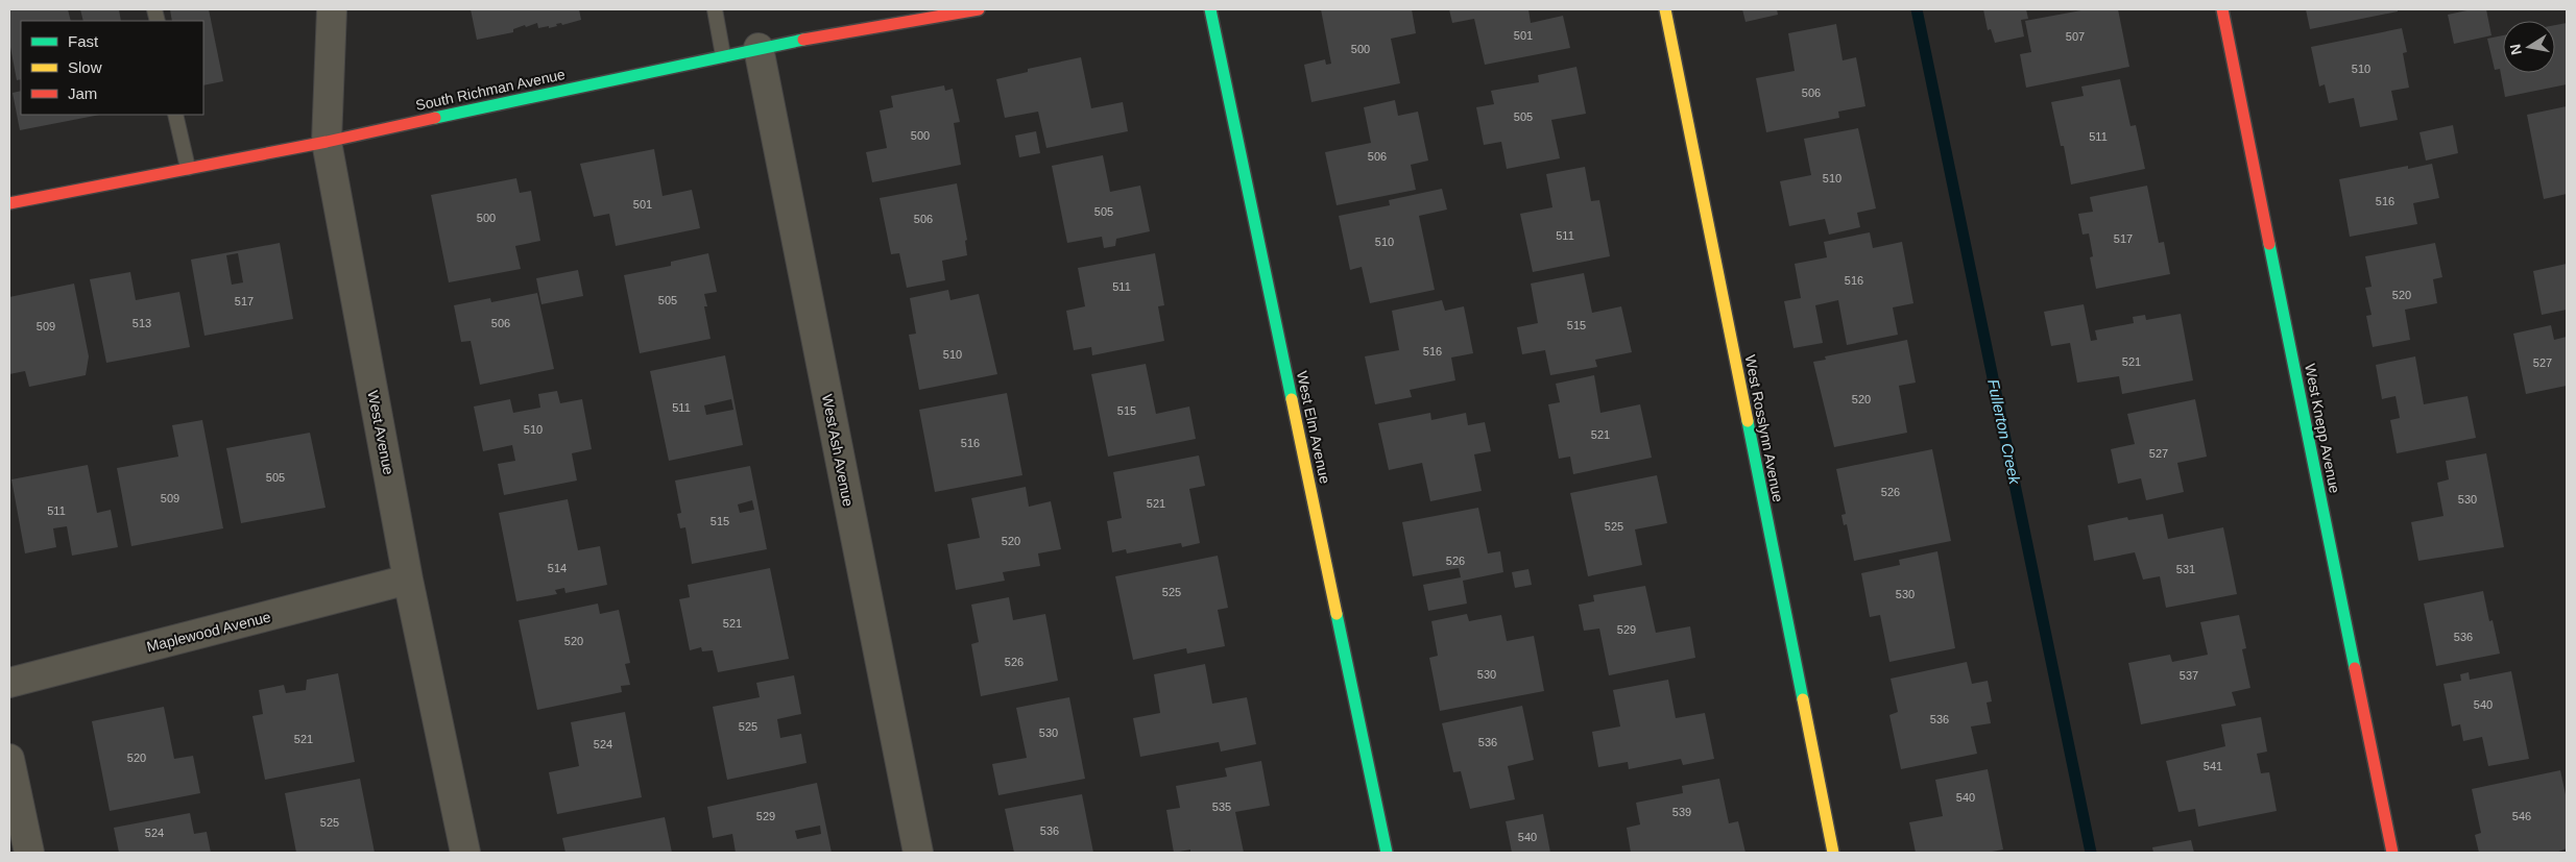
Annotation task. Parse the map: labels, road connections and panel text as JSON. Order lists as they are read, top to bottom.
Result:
{
  "streets": {
    "street": [
      "South Richman Avenue",
      "West Elm Avenue",
      "West Rosslynn Avenue",
      "West Knepp Avenue",
      "West Avenue",
      "West Ash Avenue",
      "Maplewood Avenue"
    ]
  },
  "crossings": [
    ["South Richman Avenue", "West Avenue"],
    ["South Richman Avenue", "West Ash Avenue"],
    ["West Avenue", "Maplewood Avenue"]
  ],
  "water": ["Fullerton Creek"],
  "house_numbers": [
    "501",
    "507",
    "500",
    "510",
    "506",
    "505",
    "500",
    "511",
    "506",
    "510",
    "516",
    "501",
    "505",
    "500",
    "506",
    "511",
    "517",
    "510",
    "516",
    "511",
    "520",
    "505",
    "517",
    "513",
    "506",
    "515",
    "509",
    "516",
    "510",
    "521",
    "527",
    "520",
    "511",
    "515",
    "510",
    "521",
    "516",
    "527",
    "505",
    "526",
    "509",
    "530",
    "521",
    "511",
    "515",
    "525",
    "520",
    "526",
    "514",
    "531",
    "525",
    "530",
    "521",
    "529",
    "536",
    "520",
    "526",
    "530",
    "537",
    "540",
    "536",
    "525",
    "530",
    "521",
    "536",
    "524",
    "520",
    "541",
    "540",
    "535",
    "539",
    "529",
    "546",
    "525",
    "536",
    "524",
    "540"
  ],
  "legend": ["Fast", "Slow", "Jam"],
  "north": "left"
}
